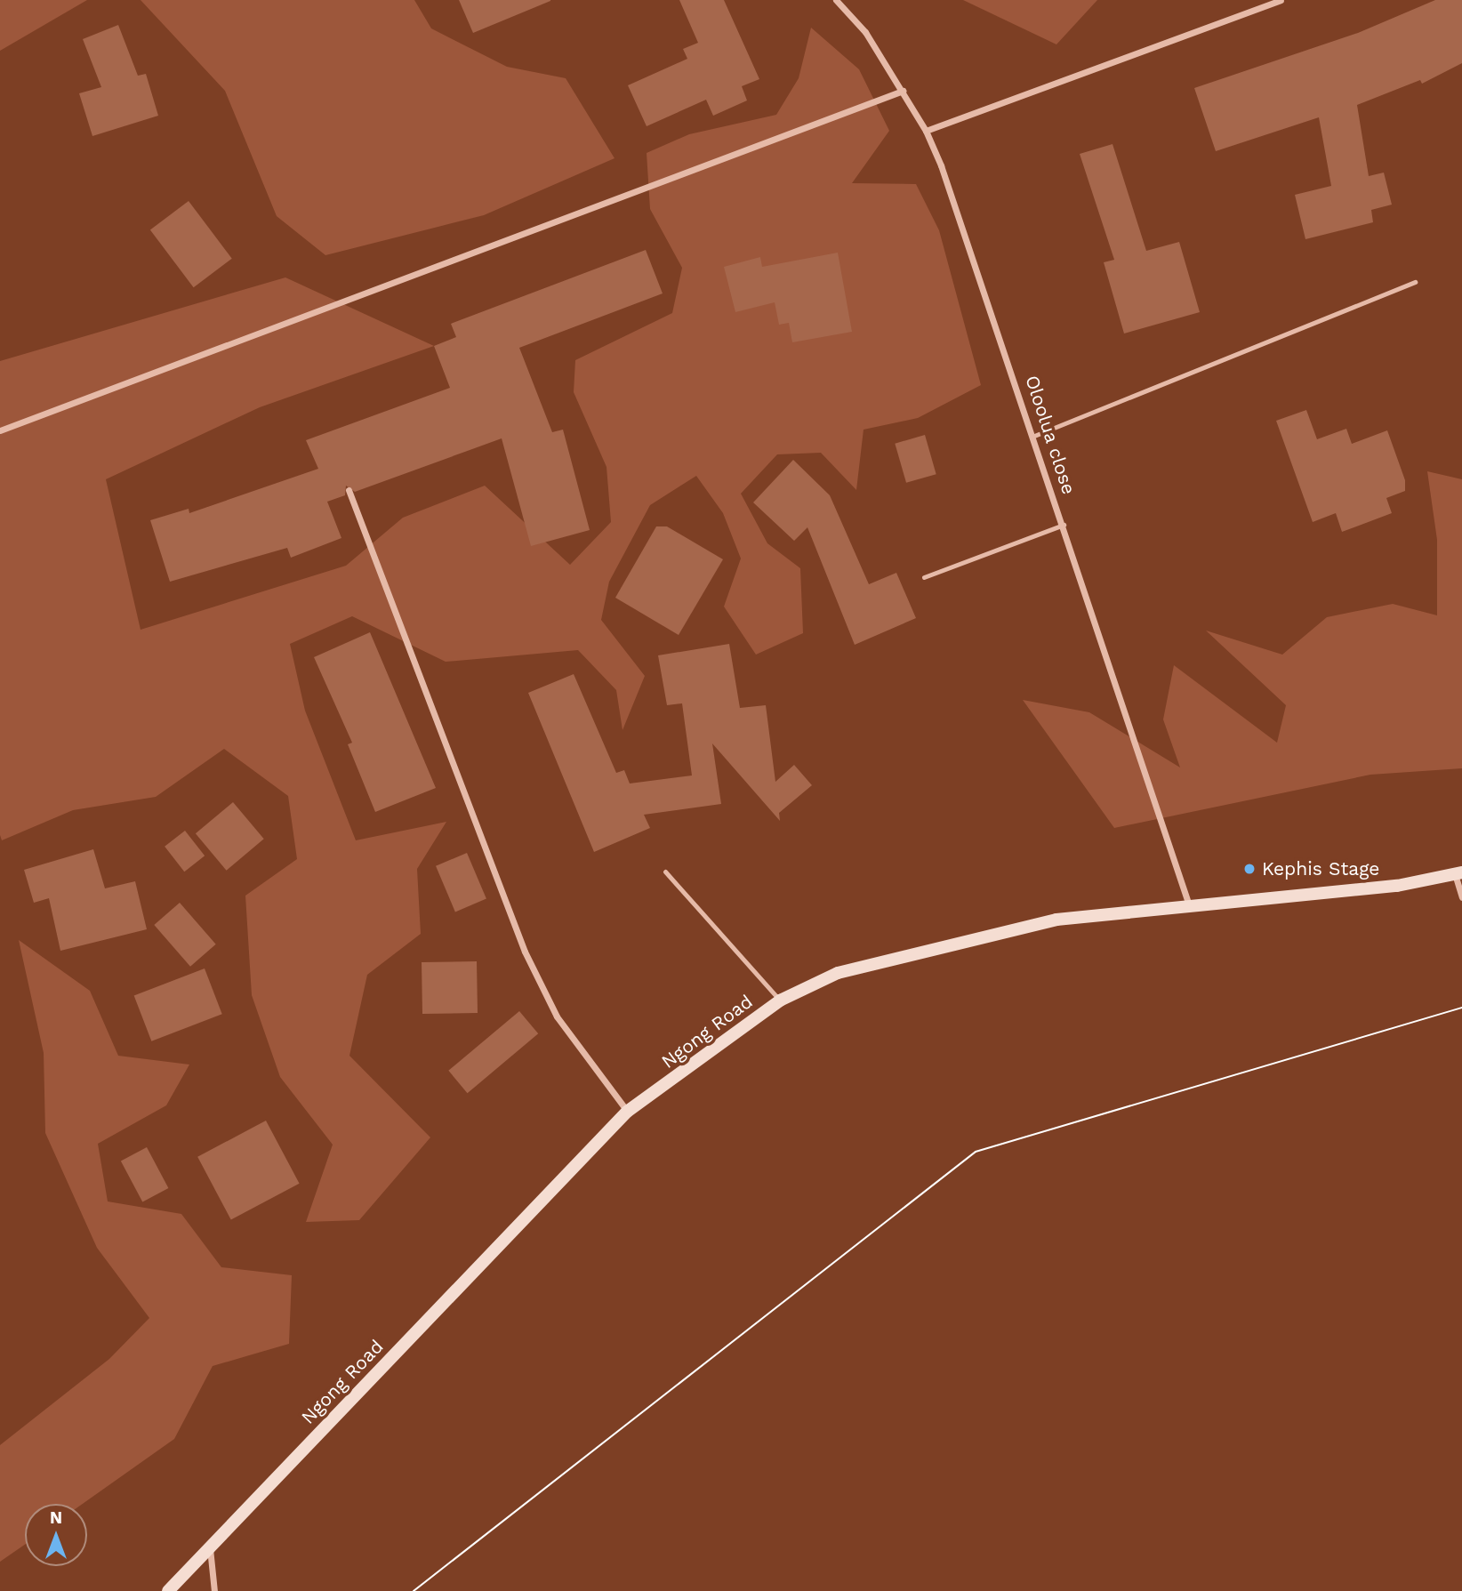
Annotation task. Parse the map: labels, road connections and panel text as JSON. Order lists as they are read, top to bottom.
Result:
{
  "streets": {
    "main road": ["Ngong Road"],
    "street": ["Oloolua close"]
  },
  "crossings": [
    ["Oloolua close", "Ngong Road"]
  ],
  "places": ["Kephis Stage"],
  "north": "top"
}
